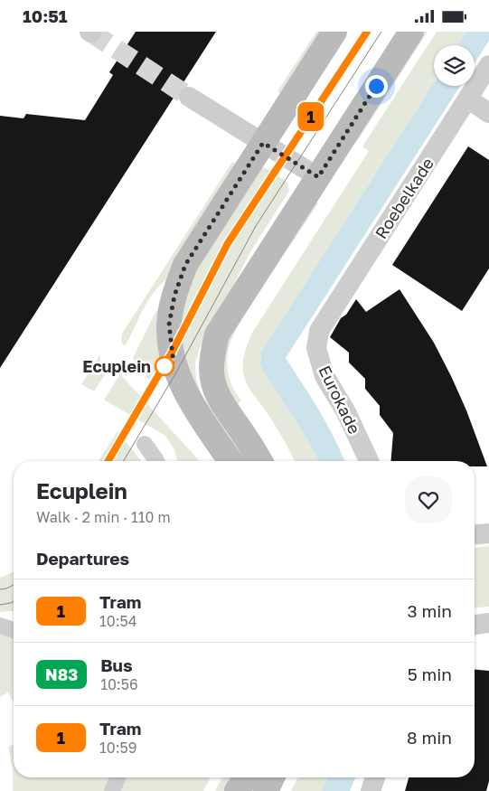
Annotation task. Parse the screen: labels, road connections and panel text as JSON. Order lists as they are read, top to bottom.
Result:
{
  "streets": {
    "street": ["Roebelkade", "Eurokade"]
  },
  "crossings": [
    ["Roebelkade", "Eurokade"]
  ],
  "places": ["Ecuplein"],
  "lines": ["tram line 1"],
  "page": {
    "status": "10:51",
    "on_map": "1",
    "heading": [
      ["Ecuplein", "Walk · 2 min · 110 m"],
      "Departures"
    ],
    "list": [
      {
        "mark": "1",
        "name": "Tram",
        "note": "10:54",
        "value": "3 min"
      },
      {
        "mark": "N83",
        "name": "Bus",
        "note": "10:56",
        "value": "5 min"
      },
      {
        "mark": "1",
        "name": "Tram",
        "note": "10:59",
        "value": "8 min"
      }
    ]
  }
}
